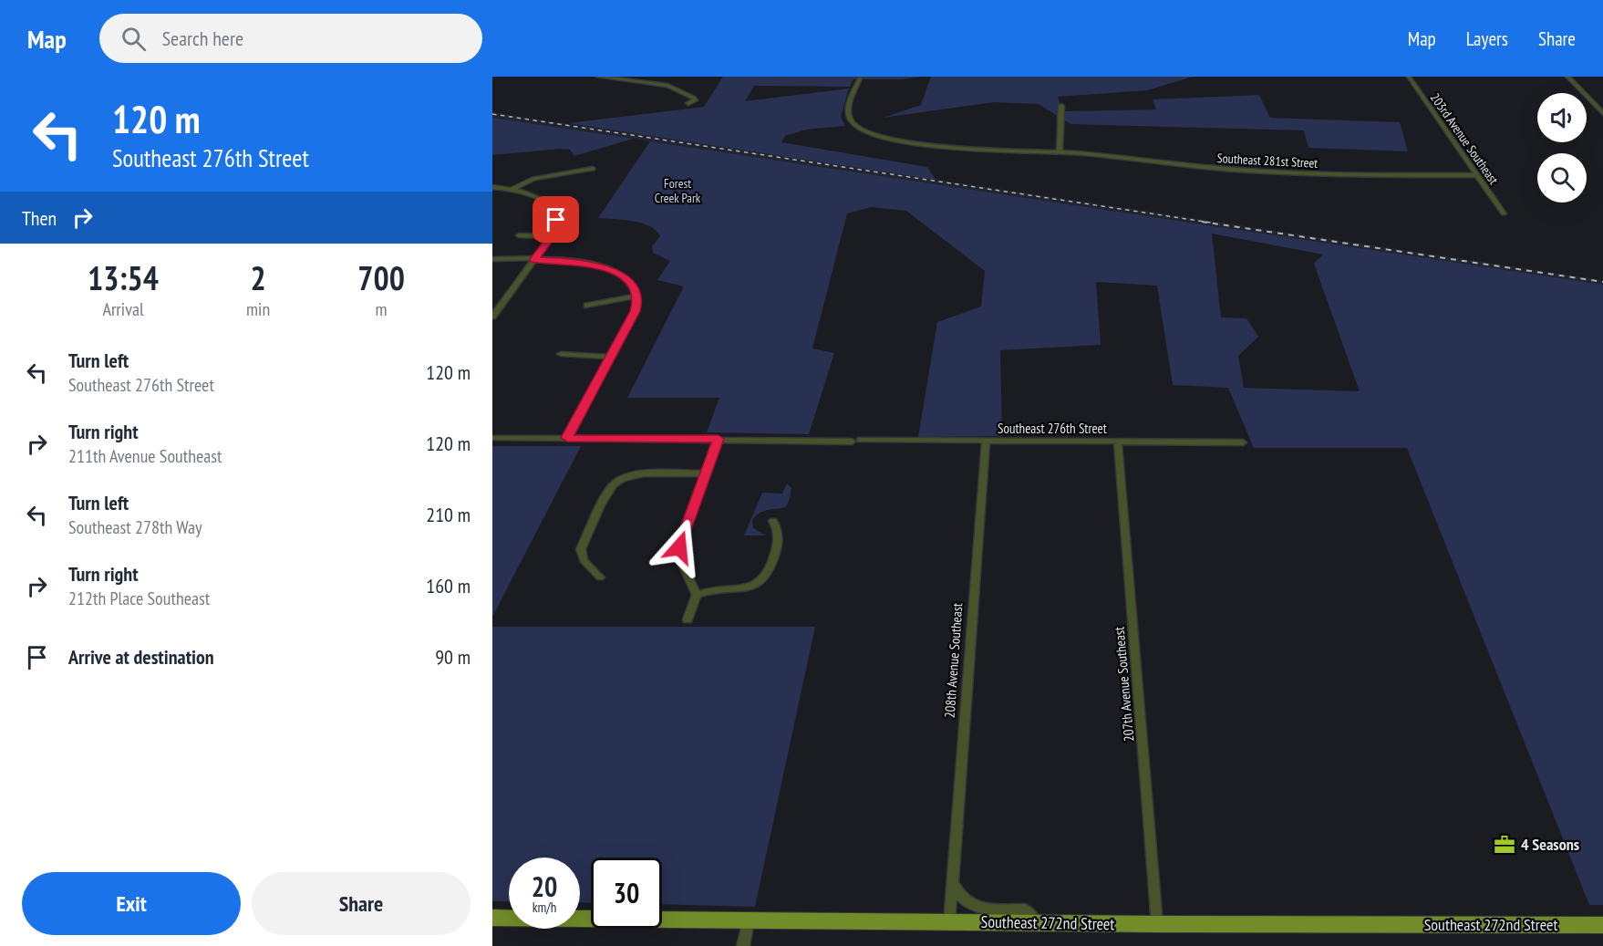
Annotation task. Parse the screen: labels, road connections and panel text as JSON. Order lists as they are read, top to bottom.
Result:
{
  "streets": {
    "main road": ["Southeast 272nd Street"],
    "street": [
      "203rd Avenue Southeast",
      "Southeast 281st Street",
      "Southeast 276th Street",
      "208th Avenue Southeast",
      "207th Avenue Southeast"
    ]
  },
  "crossings": [
    ["203rd Avenue Southeast", "Southeast 281st Street"],
    ["Southeast 276th Street", "208th Avenue Southeast"],
    ["Southeast 276th Street", "207th Avenue Southeast"],
    ["208th Avenue Southeast", "Southeast 272nd Street"],
    ["207th Avenue Southeast", "Southeast 272nd Street"]
  ],
  "parks": ["Forest Creek Park"],
  "places": {
    "office": ["4 Seasons"]
  },
  "page": {
    "header": "Map",
    "search": "Search here",
    "nav": ["Map", "Layers", "Share"],
    "turn": ["120 m", "Southeast 276th Street"],
    "then": "Then",
    "eta": [
      "13:54",
      "Arrival",
      "2",
      "min",
      "700",
      "m"
    ],
    "list": [
      {
        "name": "Turn left",
        "note": "Southeast 276th Street",
        "value": "120 m"
      },
      {
        "name": "Turn right",
        "note": "211th Avenue Southeast",
        "value": "120 m"
      },
      {
        "name": "Turn left",
        "note": "Southeast 278th Way",
        "value": "210 m"
      },
      {
        "name": "Turn right",
        "note": "212th Place Southeast",
        "value": "160 m"
      },
      {
        "name": "Arrive at destination",
        "value": "90 m"
      }
    ],
    "speed": "20 km/h",
    "limit": "30",
    "buttons": ["Exit", "Share"]
  }
}
